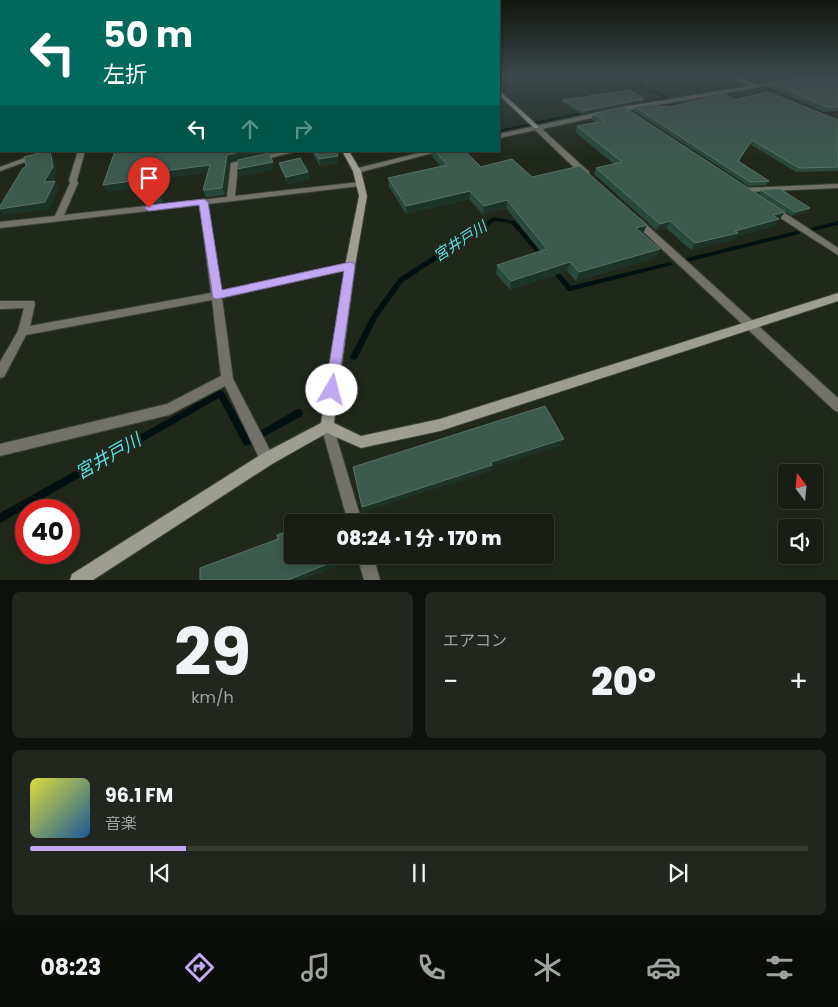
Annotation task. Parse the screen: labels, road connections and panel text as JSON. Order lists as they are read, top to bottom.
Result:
{
  "water": ["宮井戸川"],
  "north": "top",
  "page": {
    "turn": ["50 m", "左折"],
    "limit": "40",
    "trip": "08:24 · 1 分 · 170 m",
    "tile": [
      ["29", "km/h"],
      "エアコン"
    ],
    "heat": ["−", "20°", "+"],
    "song": ["96.1 FM", "音楽"],
    "tabs": "08:23"
  }
}
